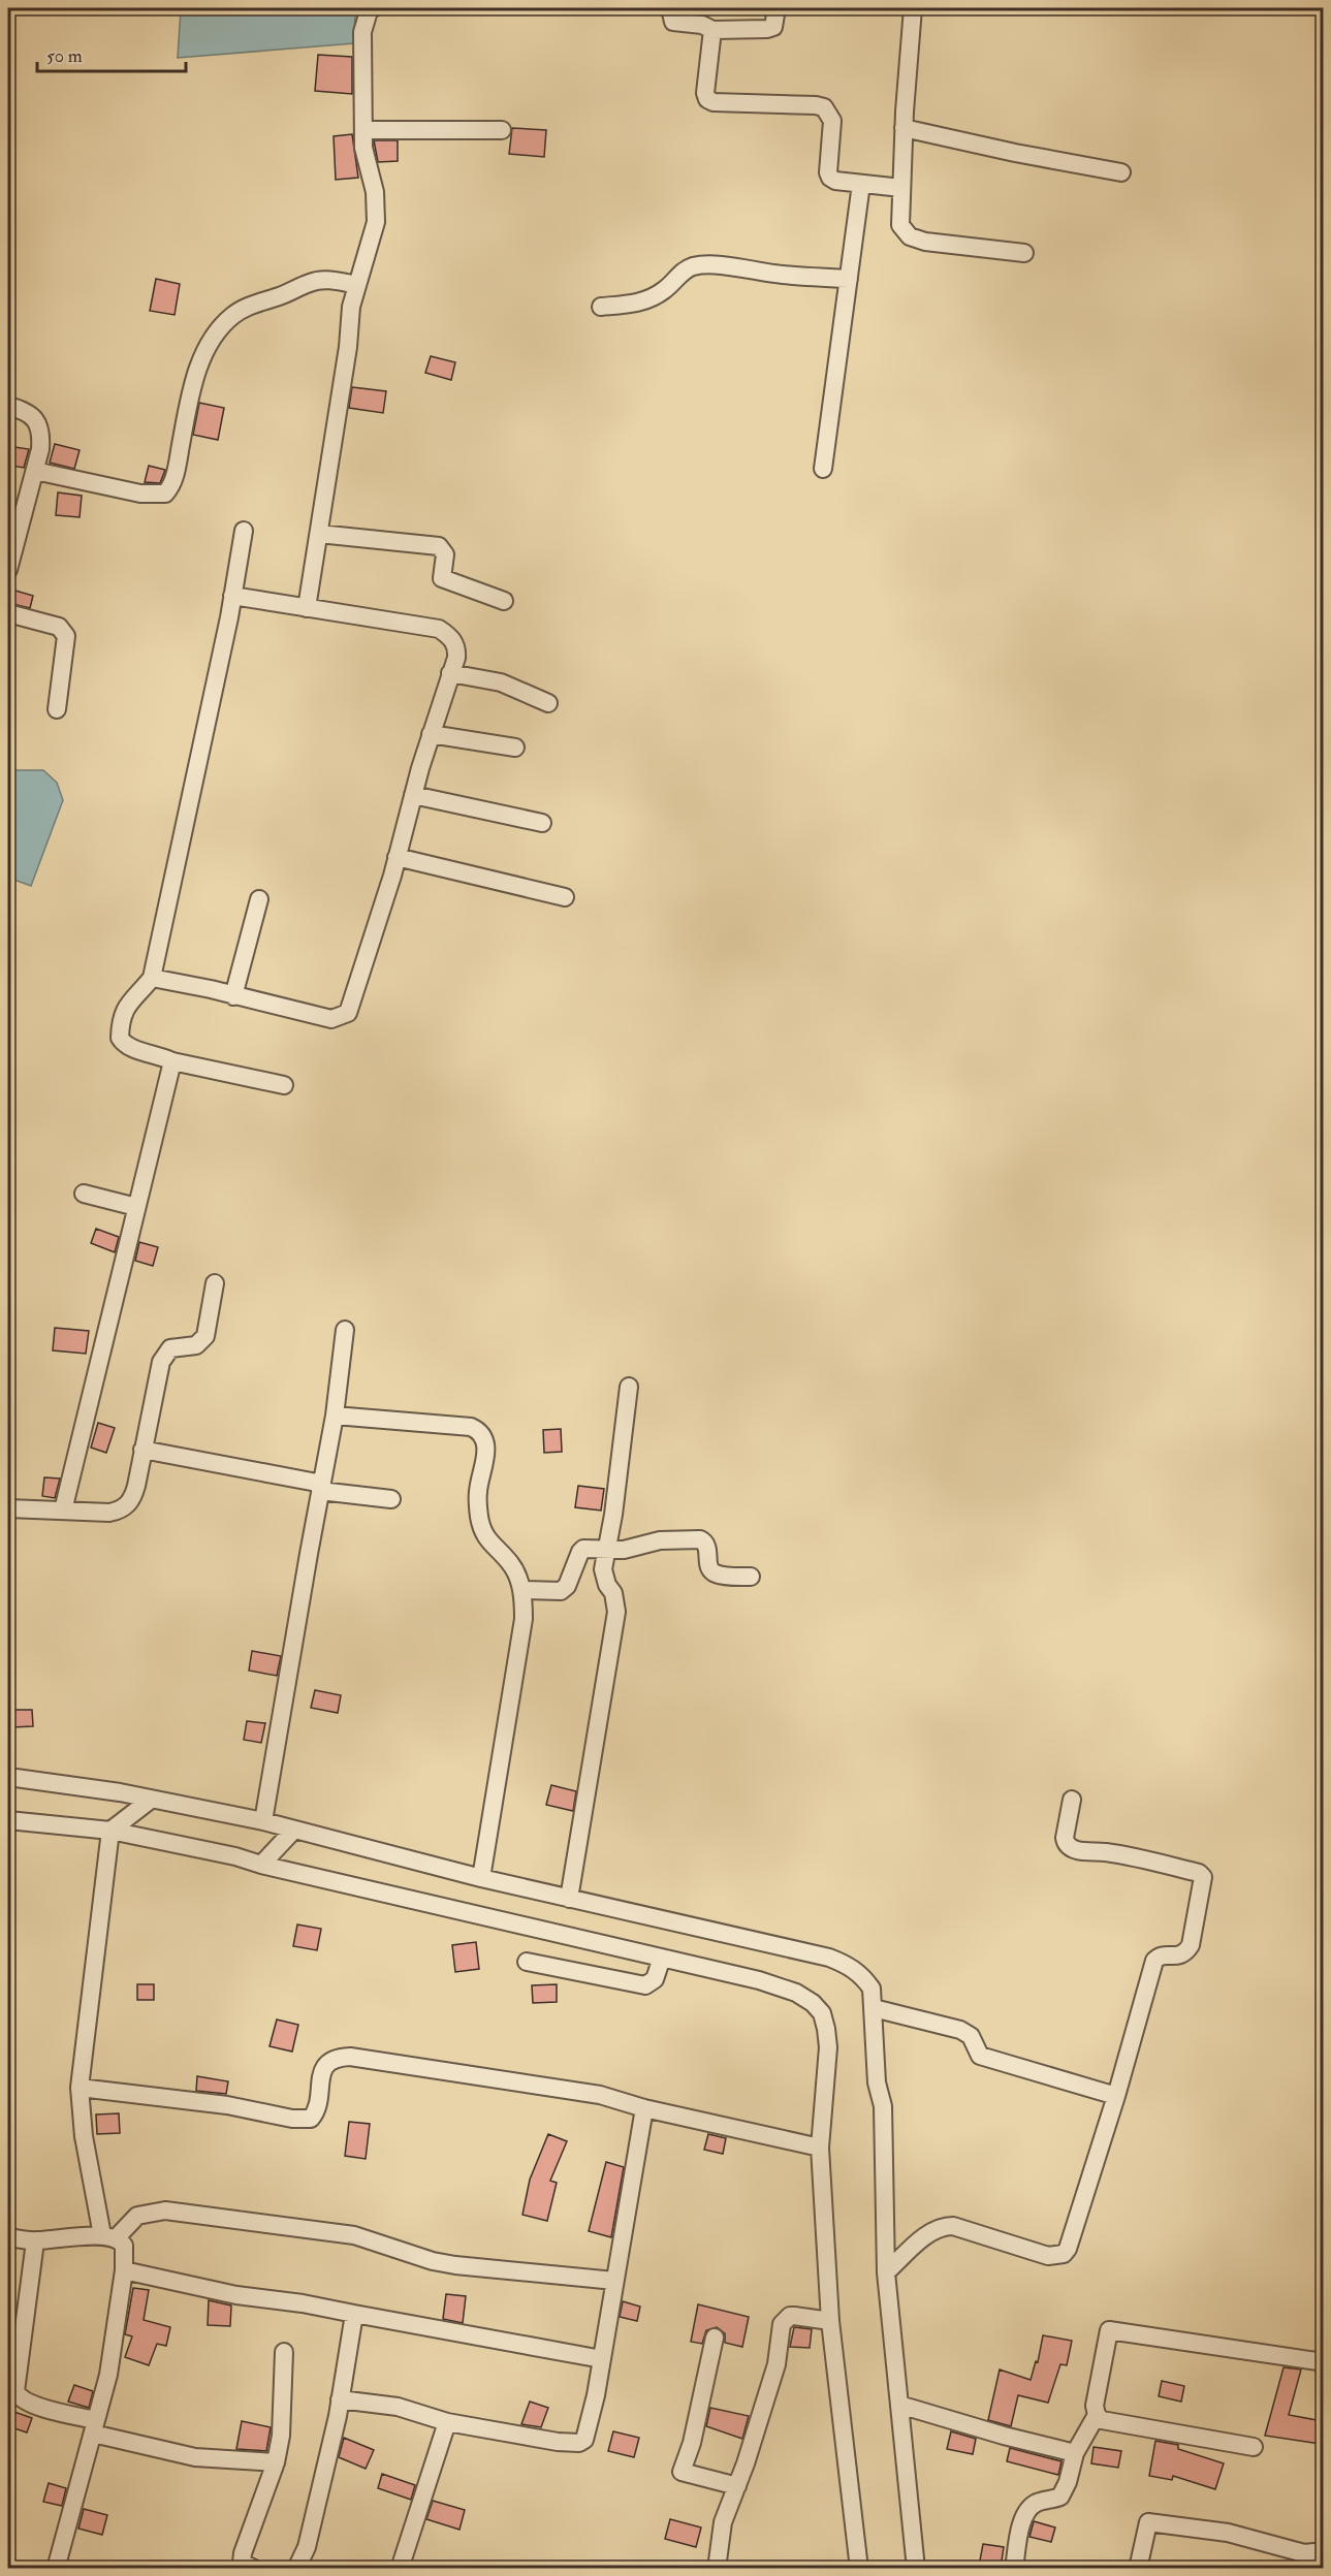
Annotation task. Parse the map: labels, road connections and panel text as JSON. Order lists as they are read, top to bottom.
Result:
{
  "scale_bar": "50 m"
}
